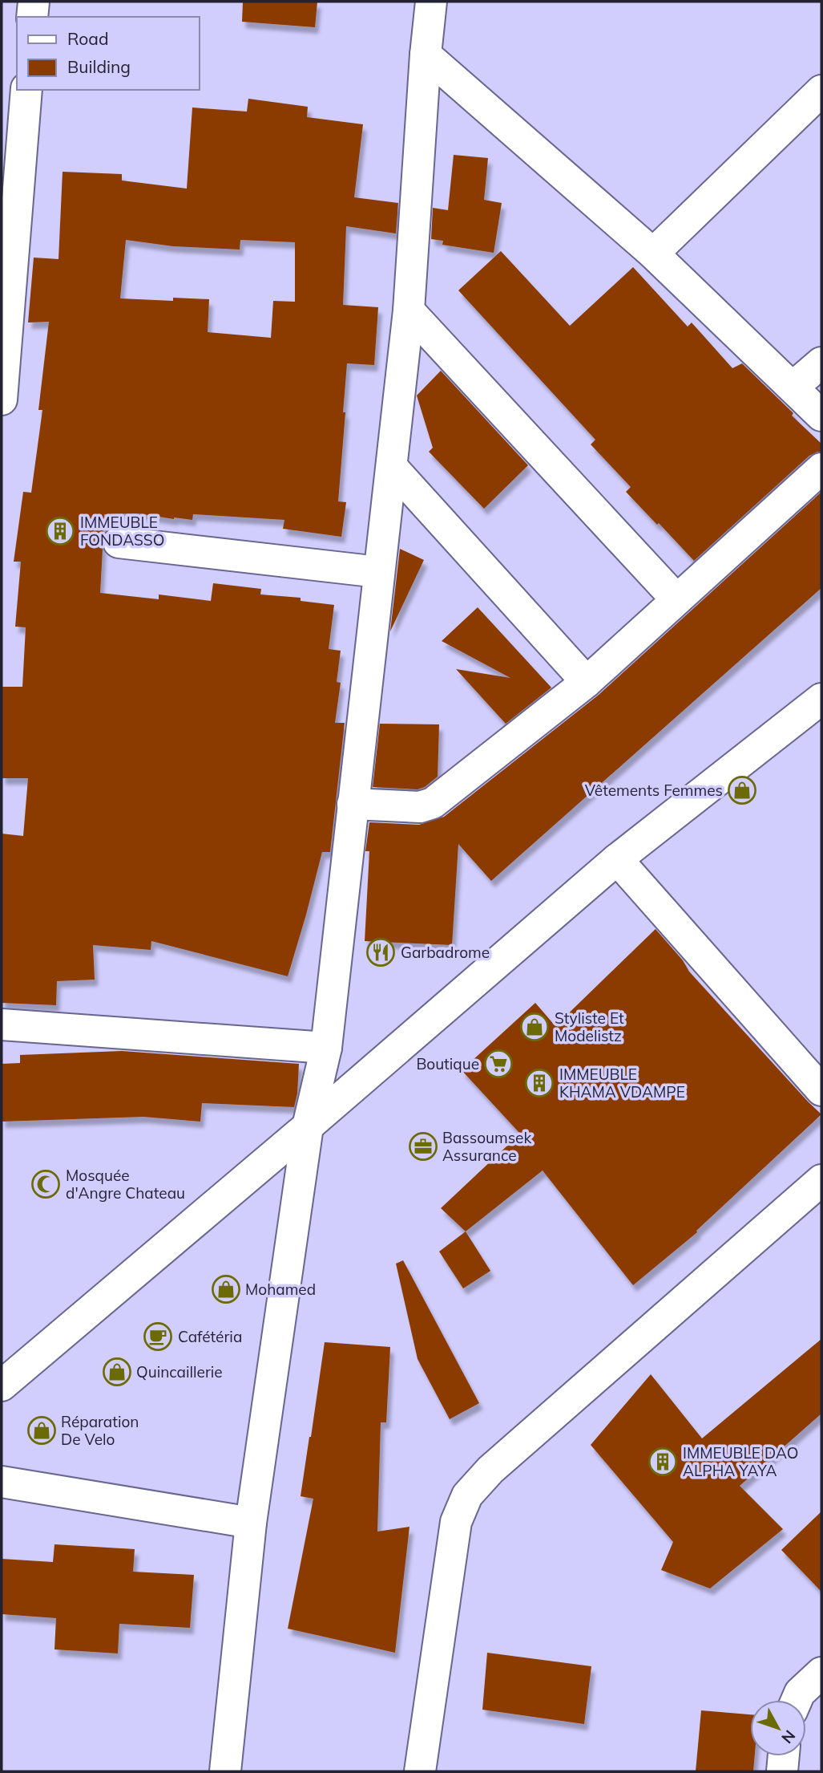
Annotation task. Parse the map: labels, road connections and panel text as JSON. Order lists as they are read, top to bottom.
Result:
{
  "places": {
    "building": ["IMMEUBLE FONDASSO", "IMMEUBLE KHAMA VDAMPE", "IMMEUBLE DAO ALPHA YAYA"],
    "shop": [
      "Vêtements Femmes",
      "Styliste Et Modelistz",
      "Mohamed",
      "Quincaillerie",
      "Réparation De Velo"
    ],
    "restaurant": ["Garbadrome"],
    "supermarket": ["Boutique"],
    "office": ["Bassoumsek Assurance"],
    "mosque": ["Mosquée d'Angre Chateau"],
    "cafe": ["Cafétéria"]
  },
  "legend": ["Road", "Building"],
  "north": "bottom right"
}
